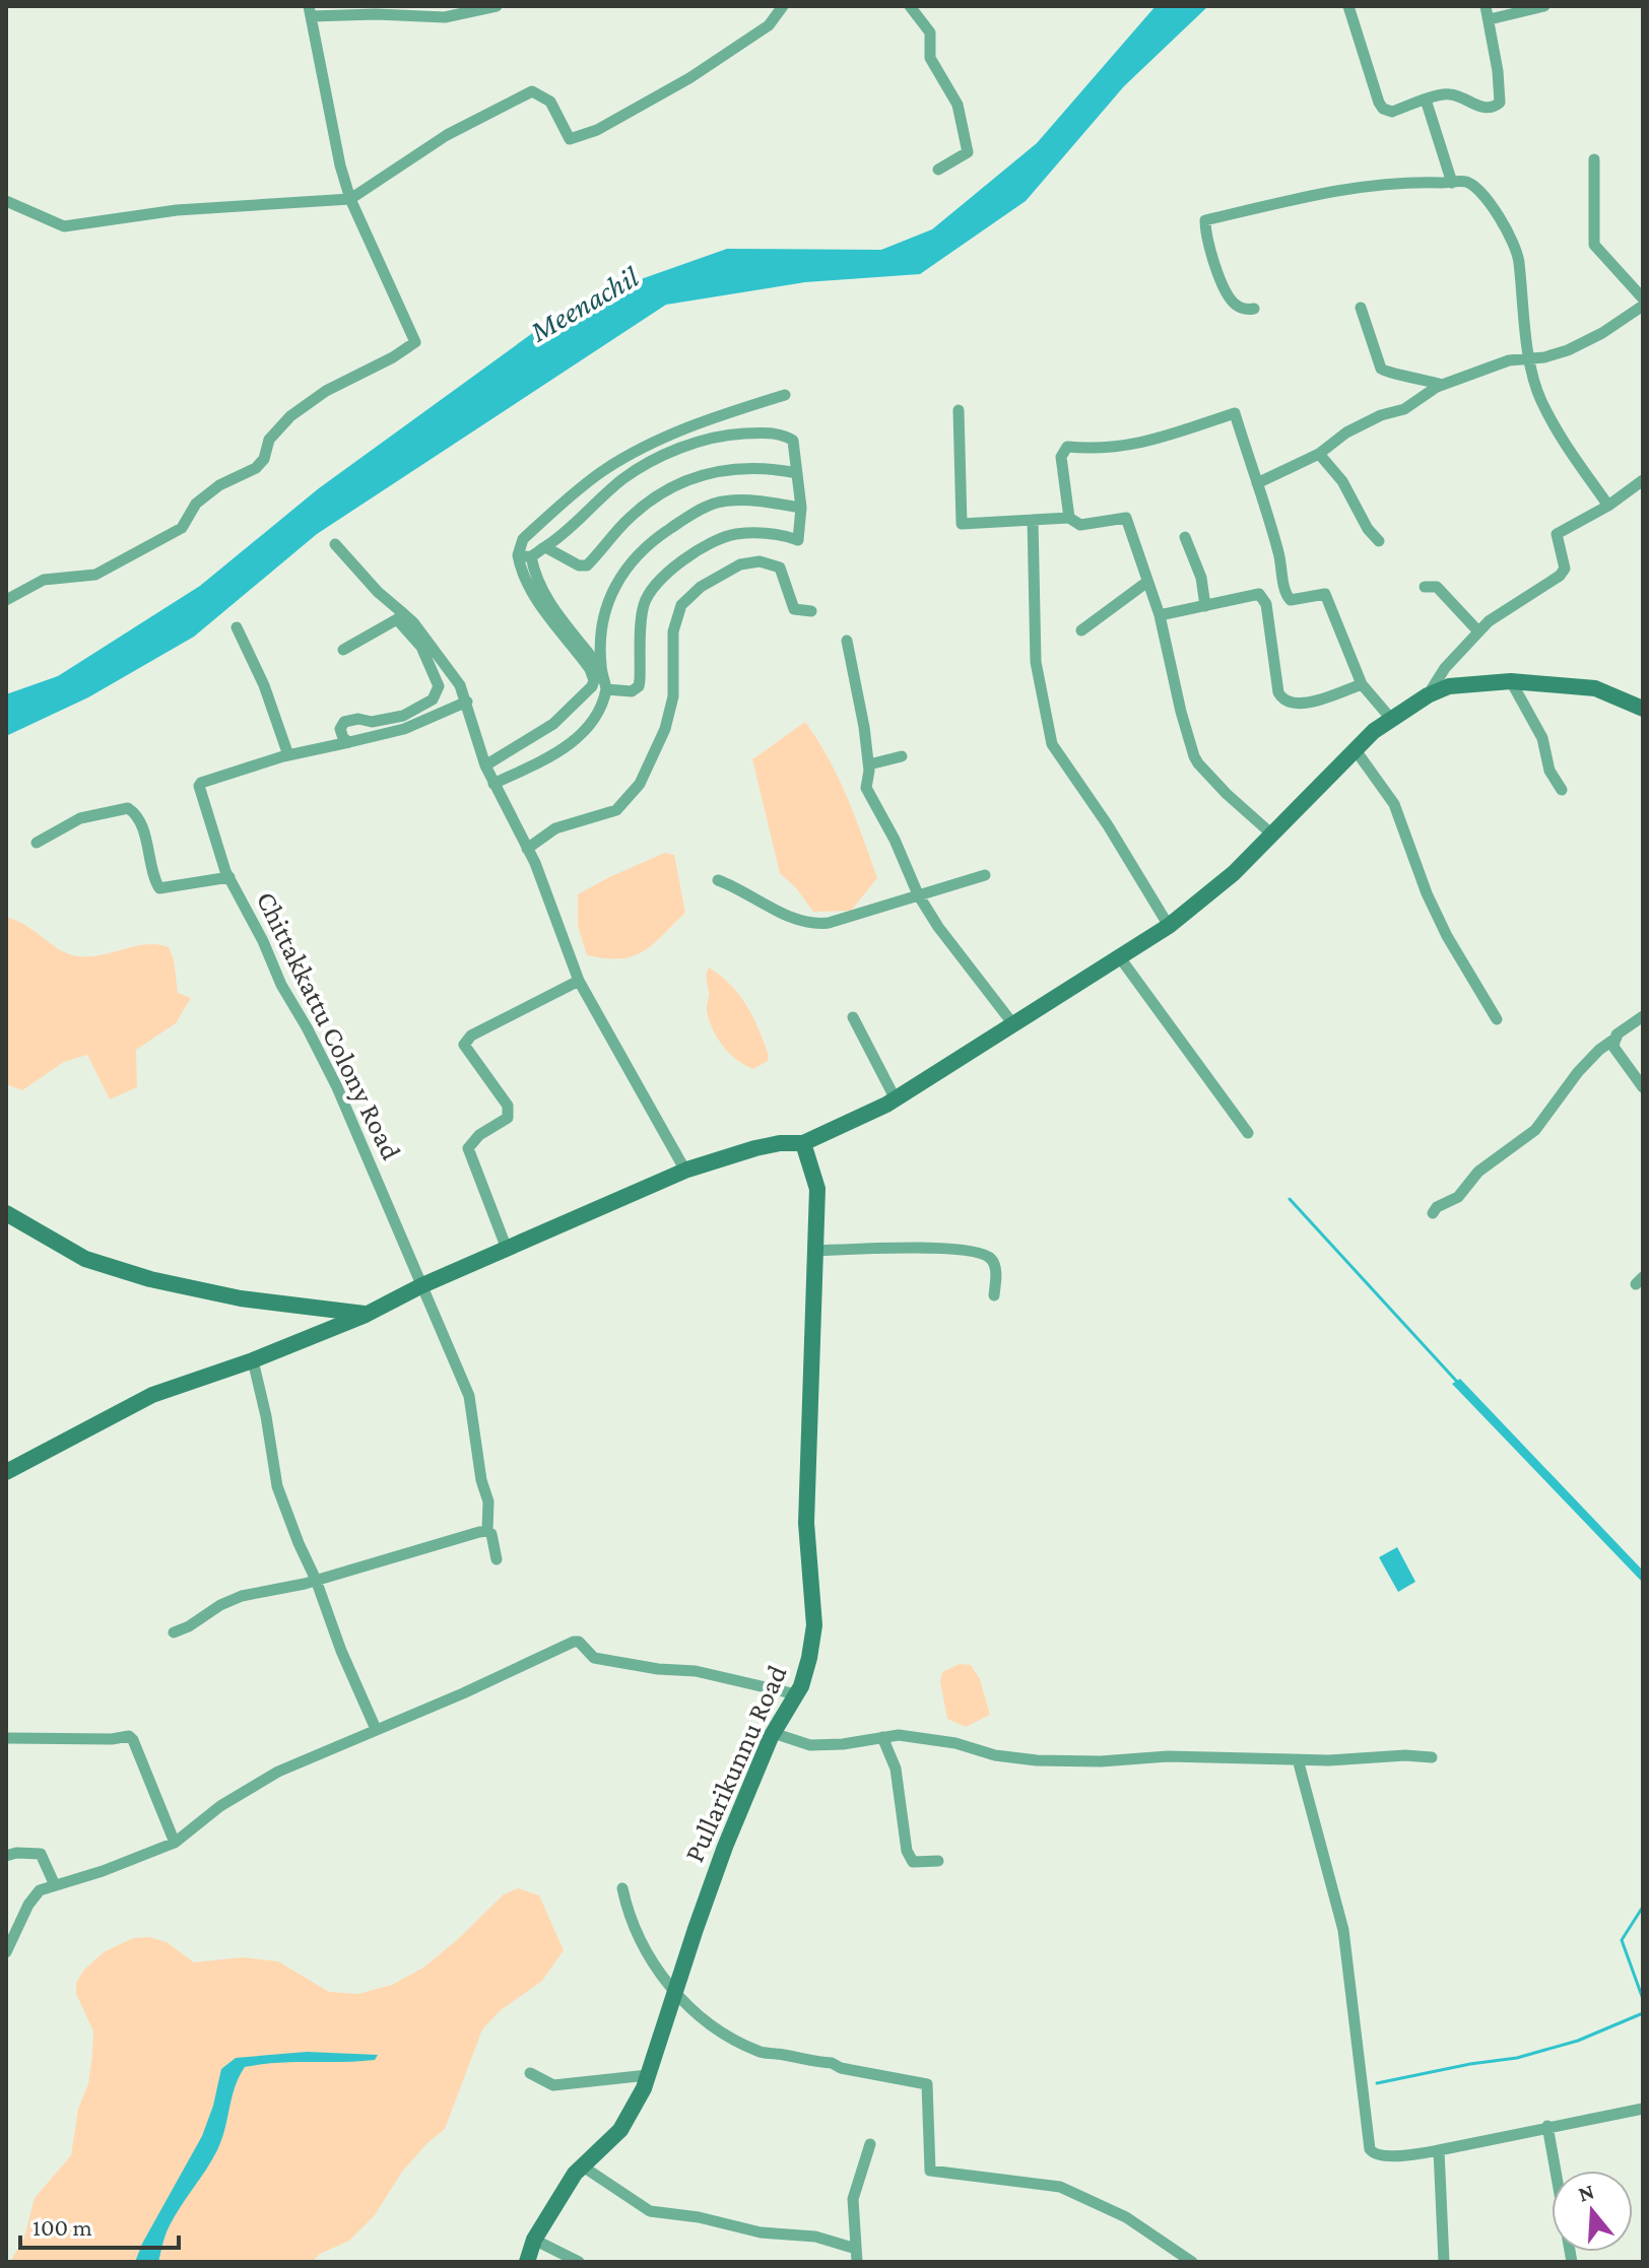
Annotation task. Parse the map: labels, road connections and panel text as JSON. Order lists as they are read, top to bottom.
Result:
{
  "streets": {
    "main road": ["Pullarikunnu Road"],
    "street": ["Chittakkattu Colony Road"]
  },
  "water": ["Meenachil"],
  "scale_bar": "100 m",
  "north": "top"
}
